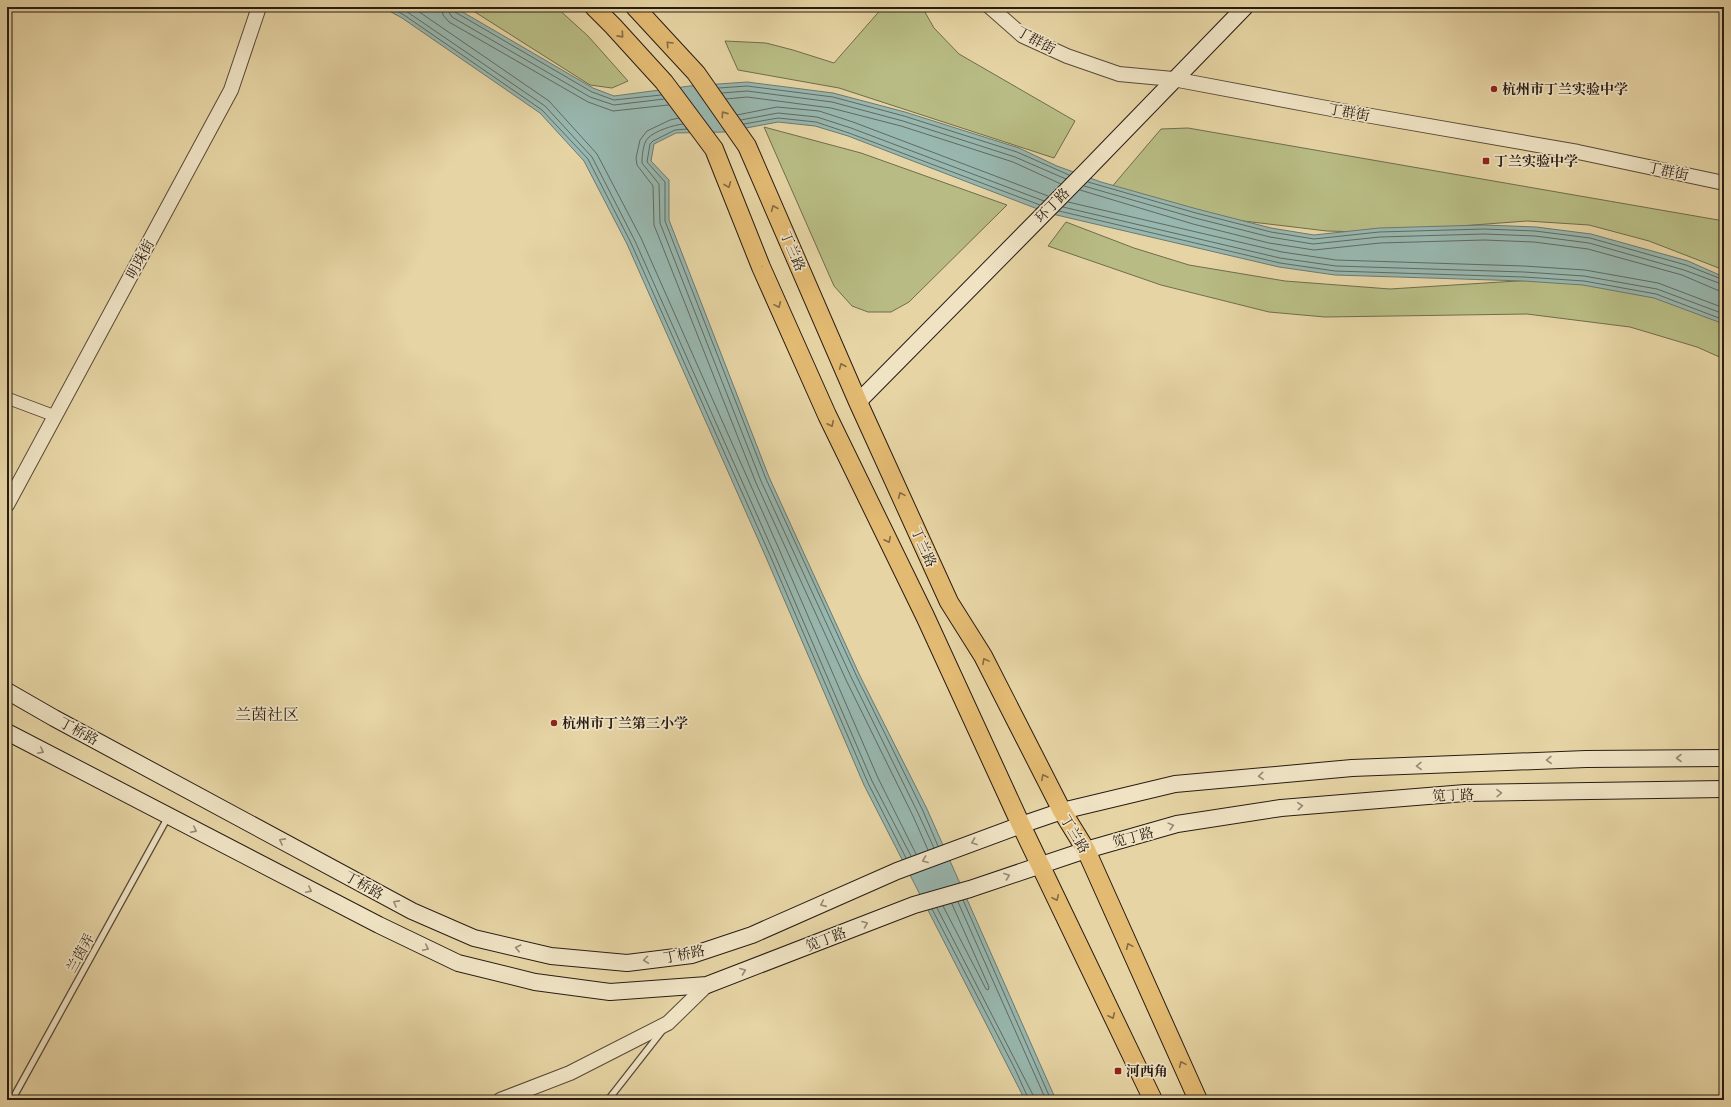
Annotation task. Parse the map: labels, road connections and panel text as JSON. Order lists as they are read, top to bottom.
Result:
{
  "streets": {
    "main road": [
      "环丁路",
      "丁兰路",
      "丁桥路",
      "笕丁路"
    ],
    "street": ["丁群街", "明珠街"],
    "lane": ["兰茵弄"]
  },
  "crossings": [
    ["丁群街", "环丁路"],
    ["环丁路", "丁兰路"],
    ["丁兰路", "丁桥路"],
    ["丁兰路", "笕丁路"],
    ["丁桥路", "笕丁路"],
    ["丁桥路", "兰茵弄"]
  ],
  "districts": ["兰茵社区"],
  "places": {
    "other": ["杭州市丁兰实验中学", "杭州市丁兰第三小学"],
    "transit": ["丁兰实验中学", "河西角"]
  }
}
